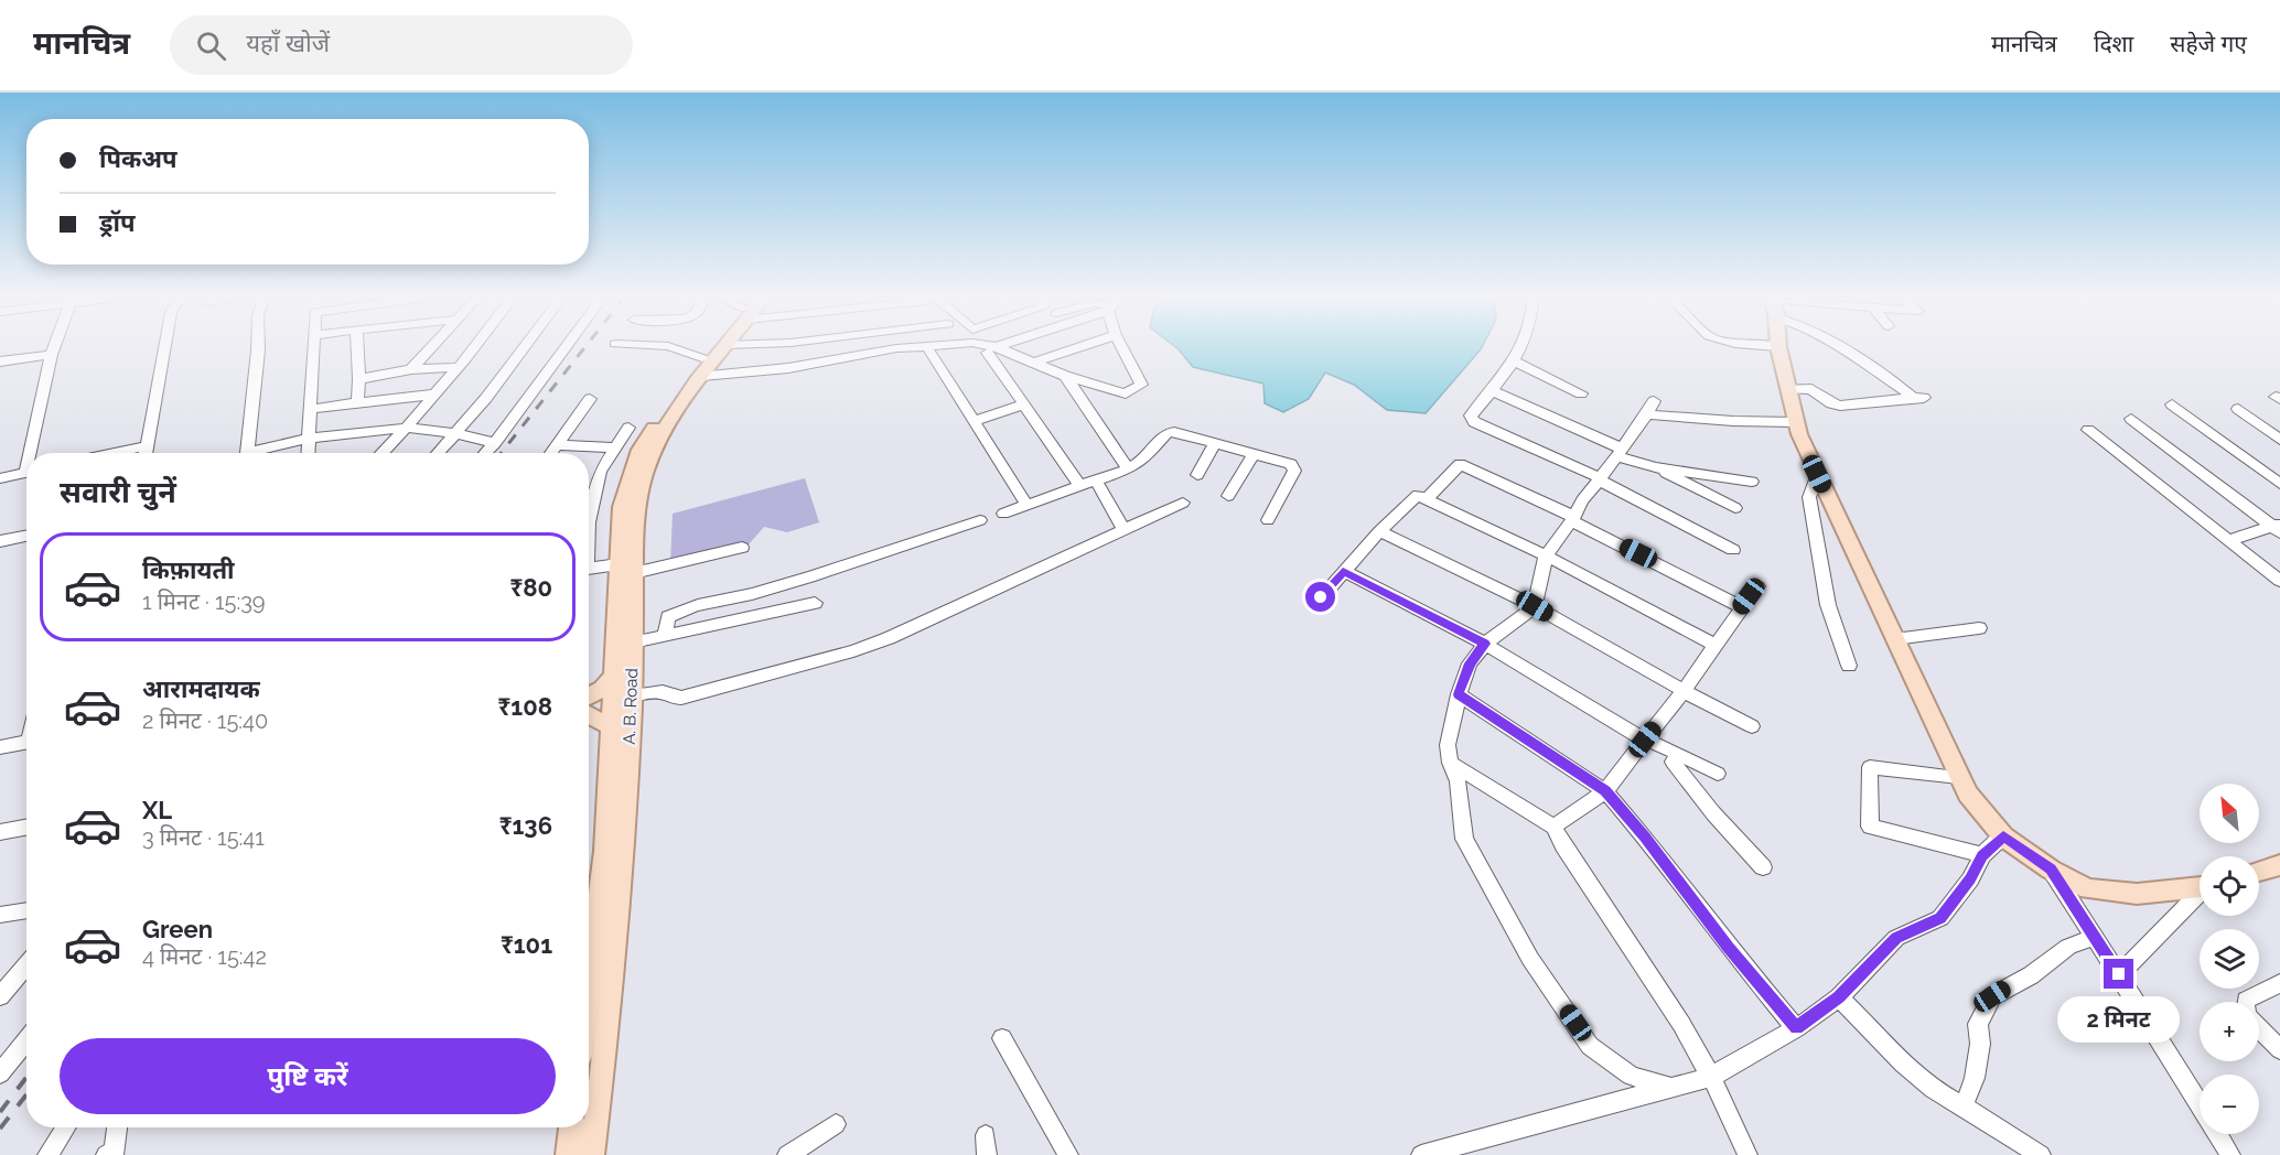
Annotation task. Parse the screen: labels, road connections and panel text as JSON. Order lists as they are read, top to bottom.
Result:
{
  "streets": {
    "main road": ["A. B. Road"]
  },
  "north": "top left",
  "page": {
    "header": "मानचित्र",
    "search": "यहाँ खोजें",
    "nav": ["मानचित्र", "दिशा", "सहेजे गए"],
    "banner": ["पिकअप", "ड्रॉप"],
    "heading": "सवारी चुनें",
    "list": [
      {
        "name": "किफ़ायती",
        "note": "1 मिनट · 15:39",
        "value": "₹80"
      },
      {
        "name": "आरामदायक",
        "note": "2 मिनट · 15:40",
        "value": "₹108"
      },
      {
        "name": "XL",
        "note": "3 मिनट · 15:41",
        "value": "₹136"
      },
      {
        "name": "Green",
        "note": "4 मिनट · 15:42",
        "value": "₹101"
      }
    ],
    "map_buttons": ["+", "−"],
    "bubble": "2 मिनट",
    "buttons": "पुष्टि करें"
  }
}
